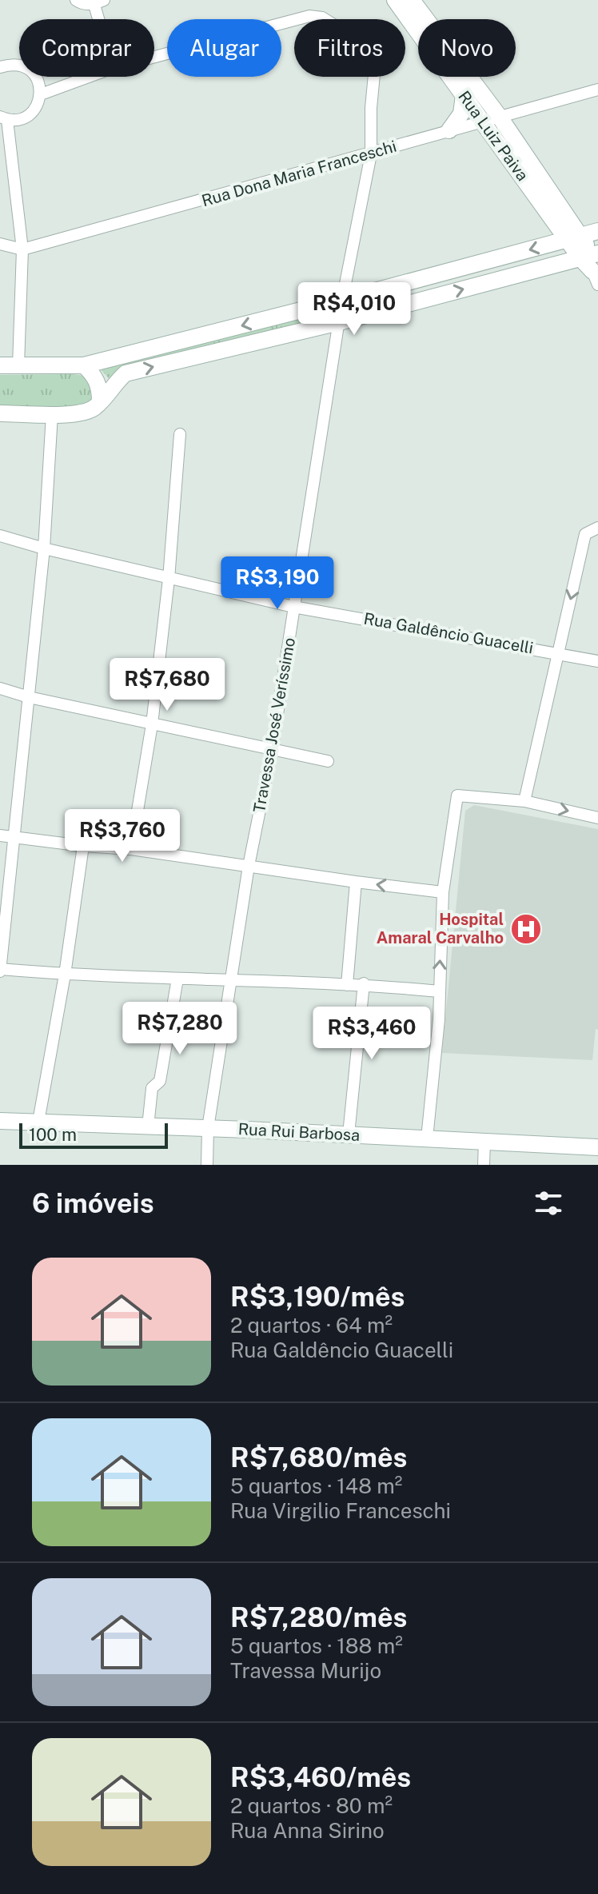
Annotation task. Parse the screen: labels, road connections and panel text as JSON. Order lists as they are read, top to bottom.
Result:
{
  "streets": {
    "main road": ["Rua Luiz Paiva", "Rua Rui Barbosa"],
    "street": ["Rua Dona Maria Franceschi", "Rua Galdêncio Guacelli", "Travessa José Veríssimo"]
  },
  "crossings": [
    ["Rua Luiz Paiva", "Rua Dona Maria Franceschi"],
    ["Rua Dona Maria Franceschi", "Travessa José Veríssimo"],
    ["Rua Galdêncio Guacelli", "Travessa José Veríssimo"],
    ["Travessa José Veríssimo", "Rua Rui Barbosa"]
  ],
  "places": {
    "hospital": ["Hospital Amaral Carvalho"]
  },
  "scale_bar": "100 m",
  "page": {
    "chip": [
      "Comprar",
      "Alugar",
      "Filtros",
      "Novo"
    ],
    "price": [
      "R$4,010",
      "R$3,190",
      "R$7,680",
      "R$3,760",
      "R$7,280",
      "R$3,460"
    ],
    "scale": "100 m",
    "heading": "6 imóveis",
    "list": [
      {
        "name": "R$3,190/mês",
        "note": "2 quartos · 64 m² · Rua Galdêncio Guacelli"
      },
      {
        "name": "R$7,680/mês",
        "note": "5 quartos · 148 m² · Rua Virgilio Franceschi"
      },
      {
        "name": "R$7,280/mês",
        "note": "5 quartos · 188 m² · Travessa Murijo"
      },
      {
        "name": "R$3,460/mês",
        "note": "2 quartos · 80 m² · Rua Anna Sirino"
      }
    ]
  }
}
